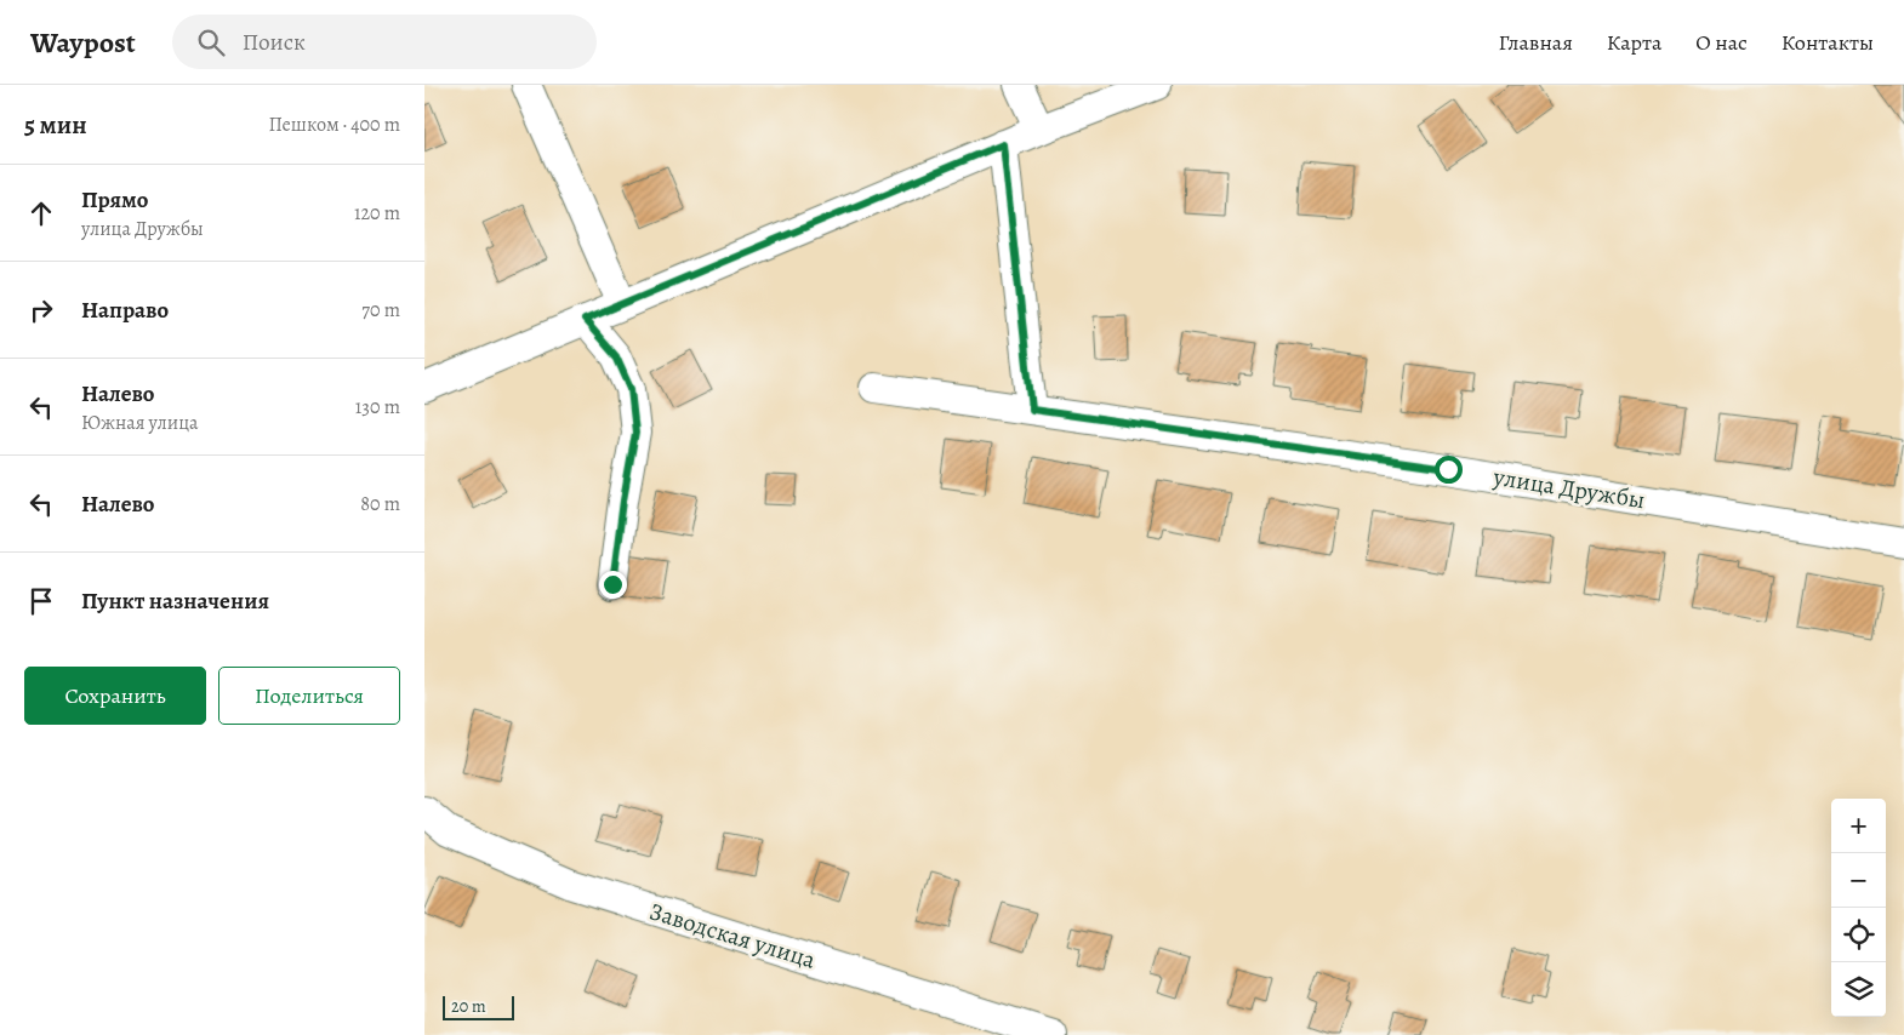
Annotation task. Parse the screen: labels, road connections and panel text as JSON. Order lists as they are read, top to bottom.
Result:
{
  "streets": {
    "street": ["улица Дружбы", "Заводская улица"]
  },
  "scale_bar": "20 m",
  "page": {
    "header": "Waypost",
    "search": "Поиск",
    "nav": [
      "Главная",
      "Карта",
      "О нас",
      "Контакты"
    ],
    "heading": ["5 мин", "Пешком · 400 m"],
    "list": [
      ["Прямо", "улица Дружбы", "120 m"],
      ["Направо", "70 m"],
      ["Налево", "Южная улица", "130 m"],
      ["Налево", "80 m"],
      "Пункт назначения"
    ],
    "buttons": ["Сохранить", "Поделиться"],
    "map_buttons": ["+", "−"],
    "scale": "20 m"
  }
}
